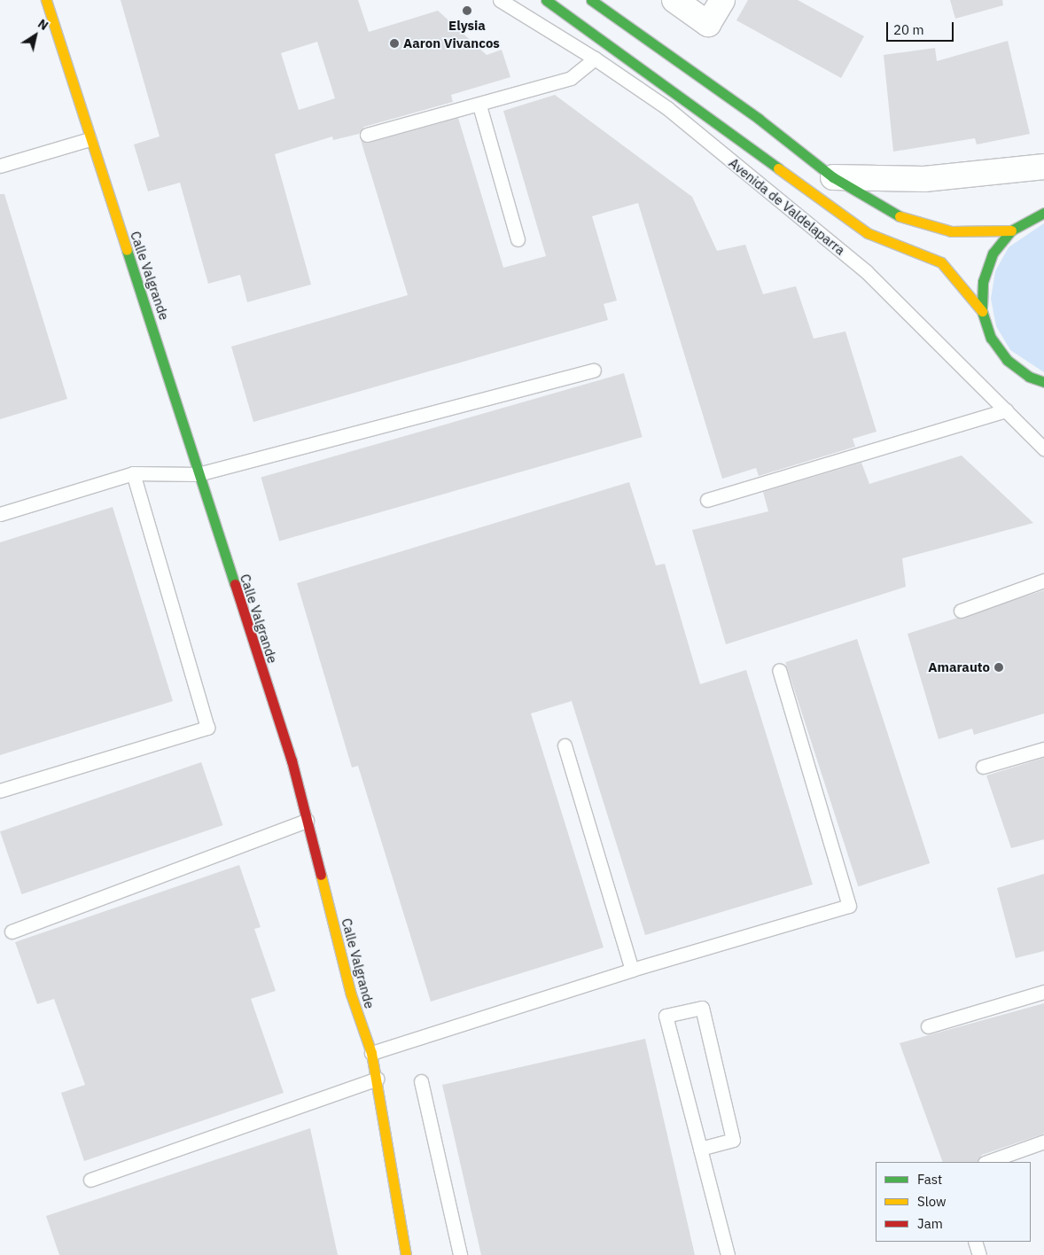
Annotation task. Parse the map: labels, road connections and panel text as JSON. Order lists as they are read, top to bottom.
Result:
{
  "streets": {
    "main road": ["Avenida de Valdelaparra", "Calle Valgrande"]
  },
  "places": ["Elysia", "Aaron Vivancos", "Amarauto"],
  "legend": ["Fast", "Slow", "Jam"],
  "scale_bar": "20 m",
  "north": "top right"
}
